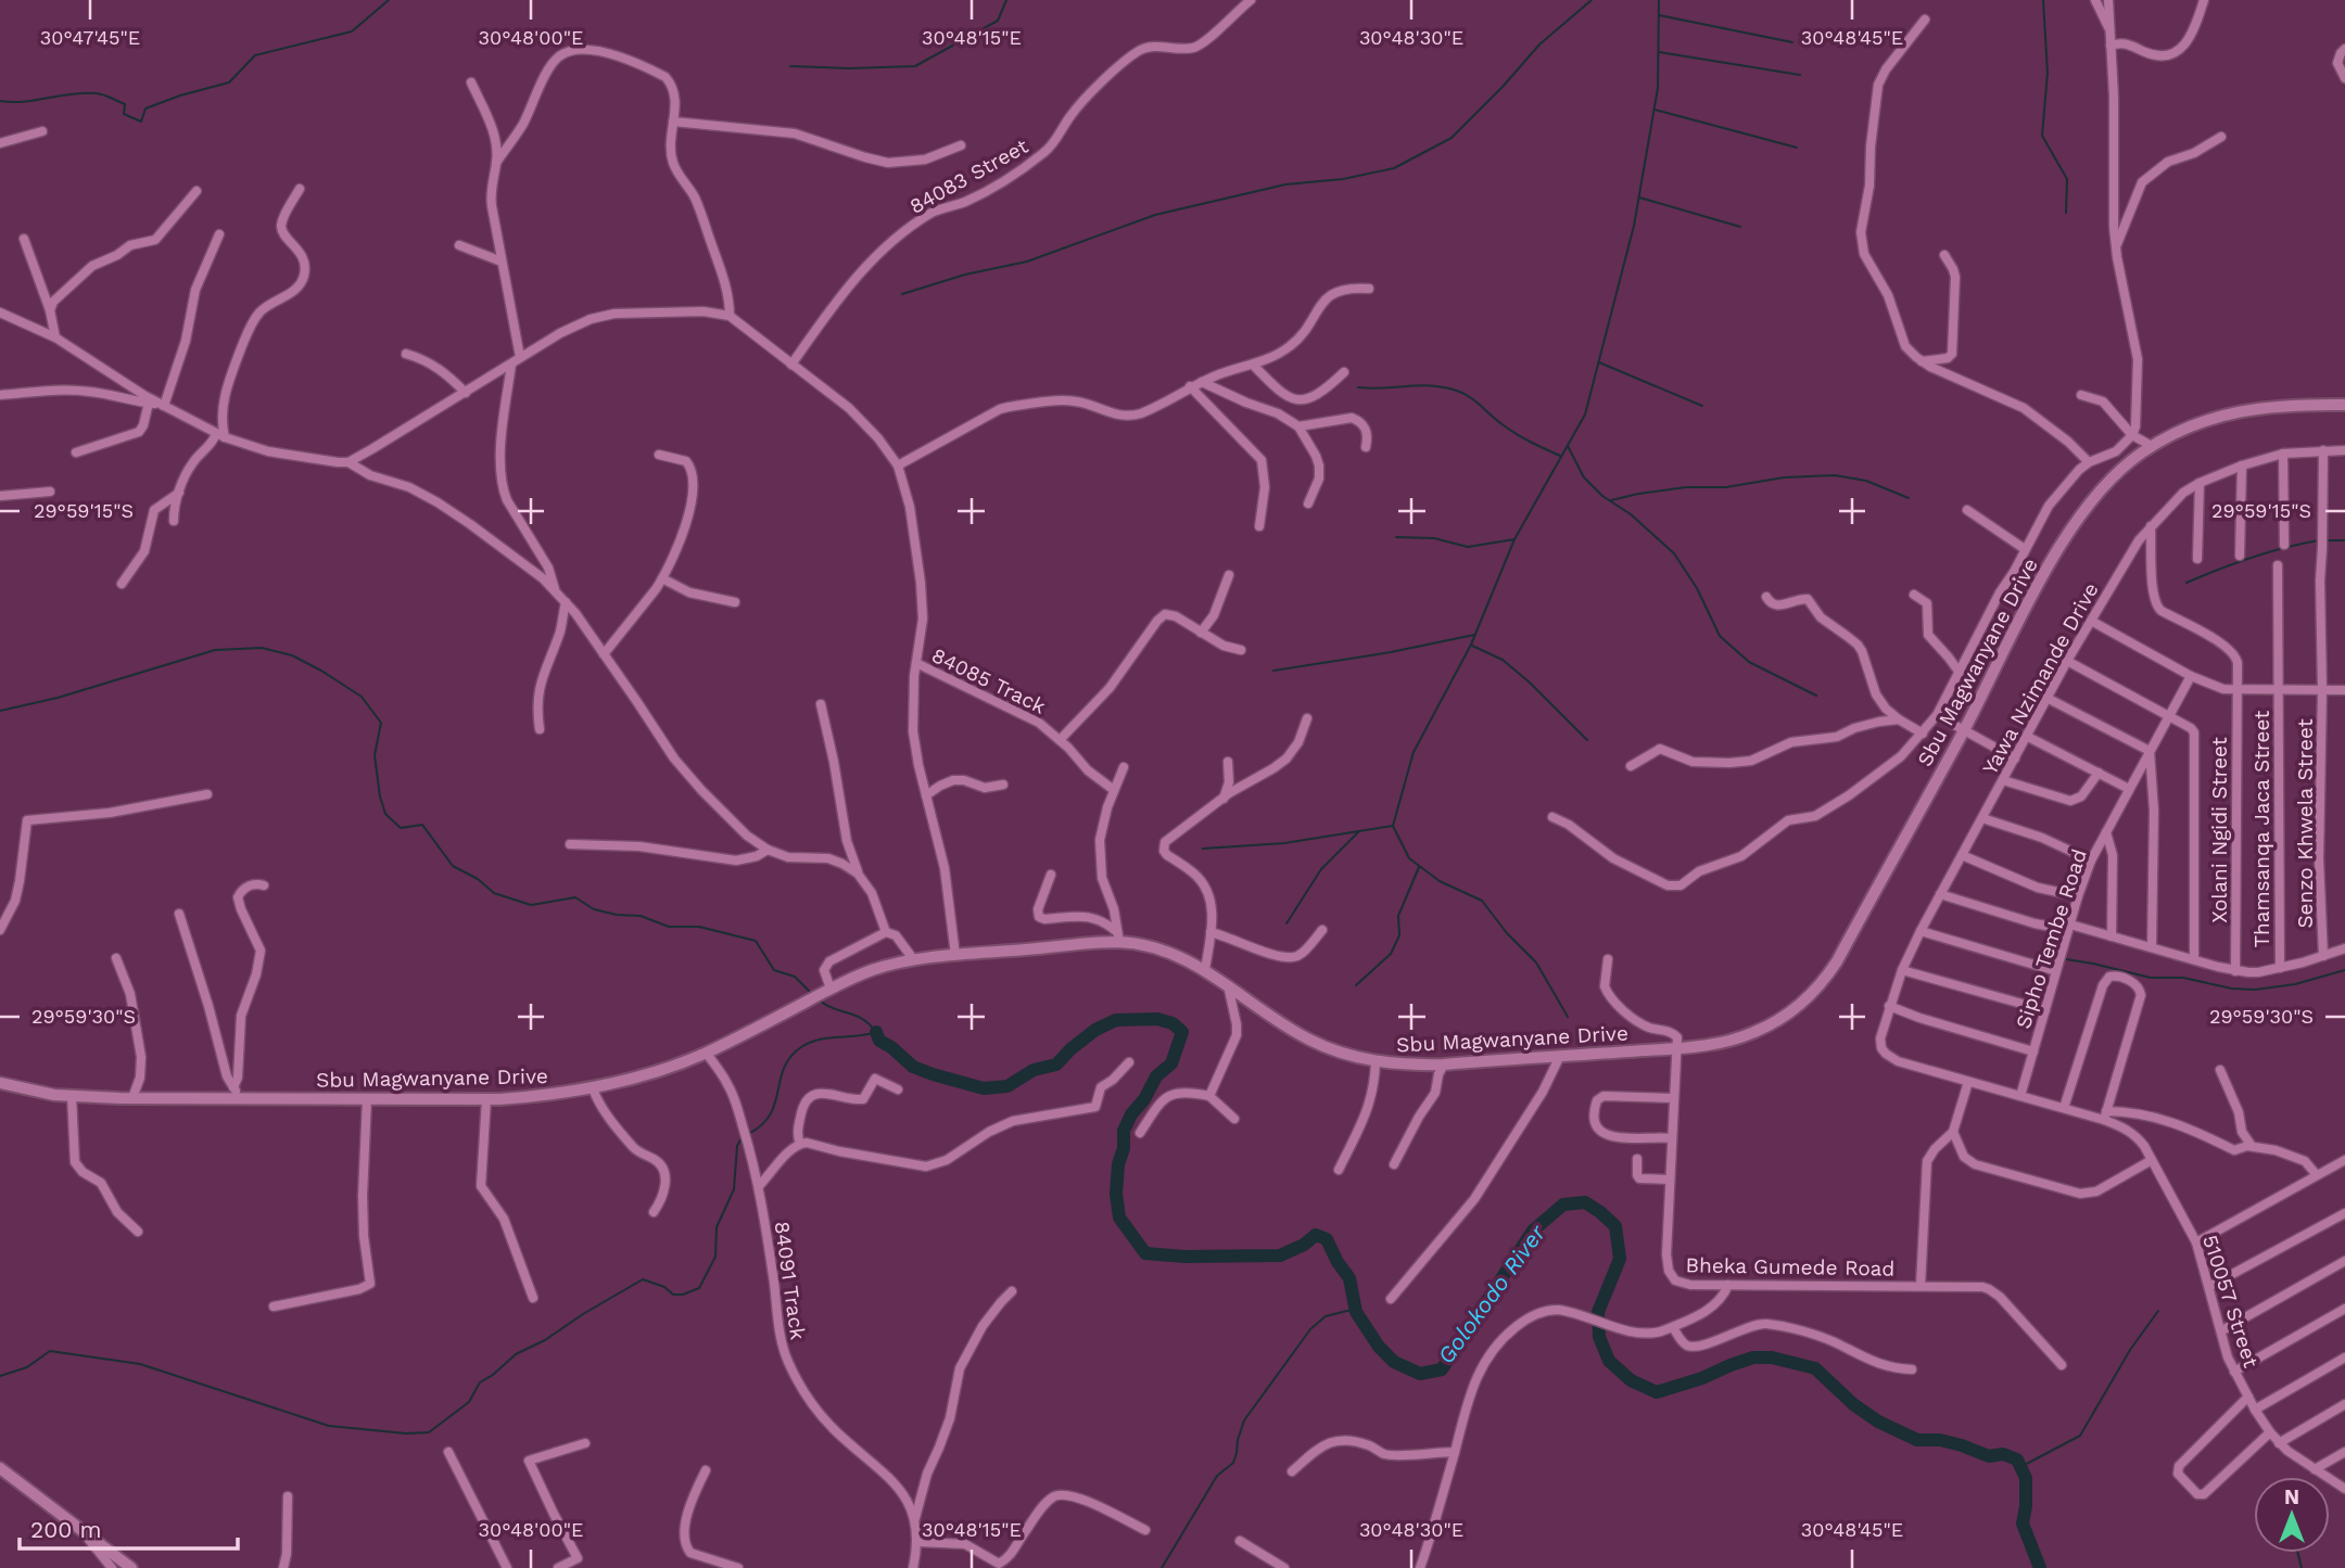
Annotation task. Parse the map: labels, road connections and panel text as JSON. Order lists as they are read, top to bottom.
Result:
{
  "streets": {
    "main road": ["Sbu Magwanyane Drive"],
    "street": [
      "84083 Street",
      "Yawa Nzimande Drive",
      "84085 Track",
      "Senzo Khwela Street",
      "Thamsanqa Jaca Street",
      "Xolani Ngidi Street",
      "Sipho Tembe Road",
      "Bheka Gumede Road",
      "84091 Track",
      "510057 Street"
    ]
  },
  "crossings": [
    ["Sbu Magwanyane Drive", "Bheka Gumede Road"],
    ["Sbu Magwanyane Drive", "84091 Track"],
    ["Yawa Nzimande Drive", "Senzo Khwela Street"],
    ["Yawa Nzimande Drive", "Xolani Ngidi Street"],
    ["Yawa Nzimande Drive", "510057 Street"],
    ["Sipho Tembe Road", "510057 Street"]
  ],
  "water": ["Golokodo River"],
  "scale_bar": "200 m",
  "north": "top",
  "coordinates": [
    "30°47'45\"E",
    "30°48'00\"E",
    "30°48'15\"E",
    "30°48'30\"E",
    "30°48'45\"E",
    "29°59'15\"S",
    "29°59'30\"S"
  ]
}
